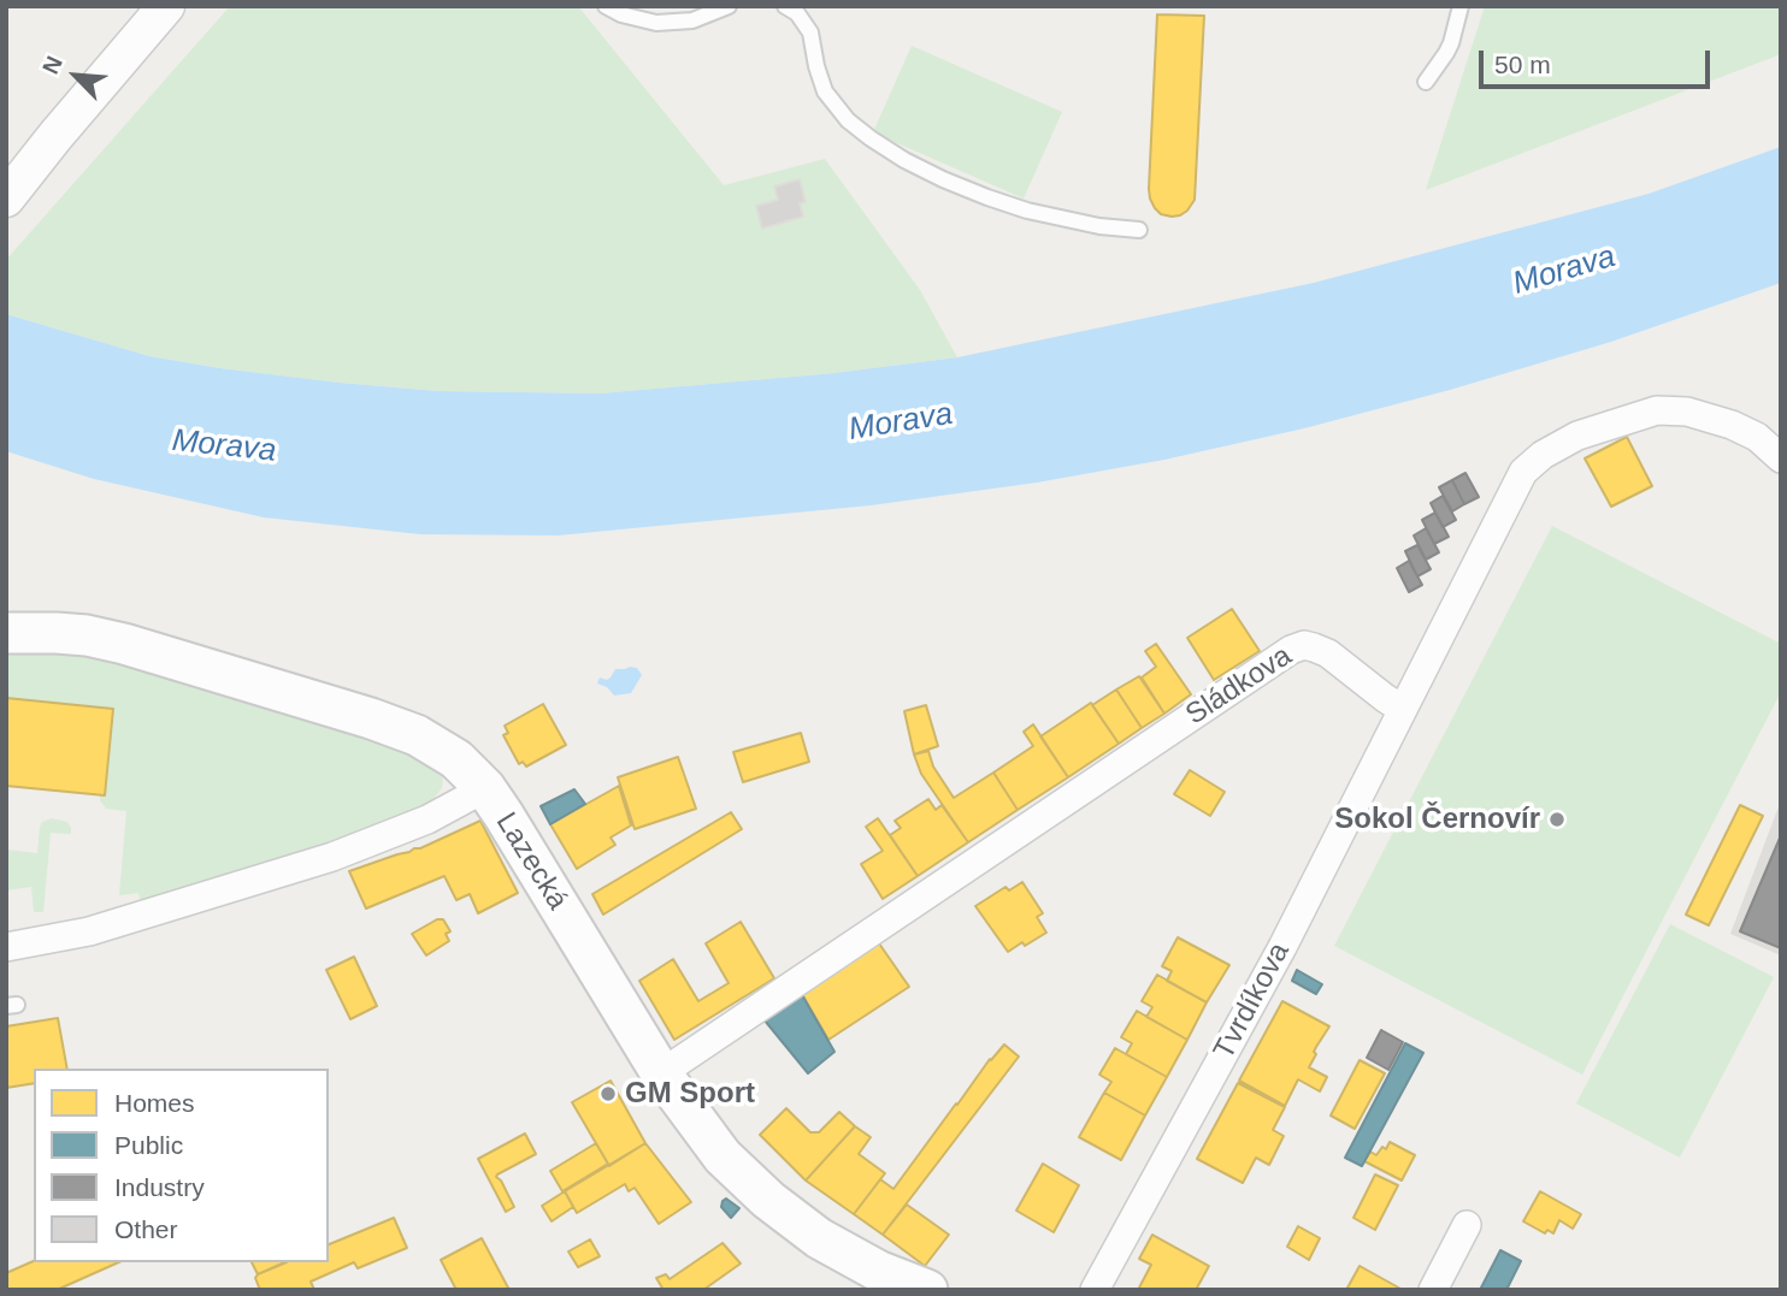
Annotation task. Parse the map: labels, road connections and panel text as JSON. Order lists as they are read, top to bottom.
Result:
{
  "streets": {
    "main road": ["Lazecká"],
    "street": ["Sládkova", "Tvrdíkova"]
  },
  "crossings": [
    ["Sládkova", "Lazecká"],
    ["Sládkova", "Tvrdíkova"]
  ],
  "water": ["Morava"],
  "places": ["Sokol Černovír", "GM Sport"],
  "legend": [
    "Homes",
    "Public",
    "Industry",
    "Other"
  ],
  "scale_bar": "50 m",
  "north": "top left"
}
